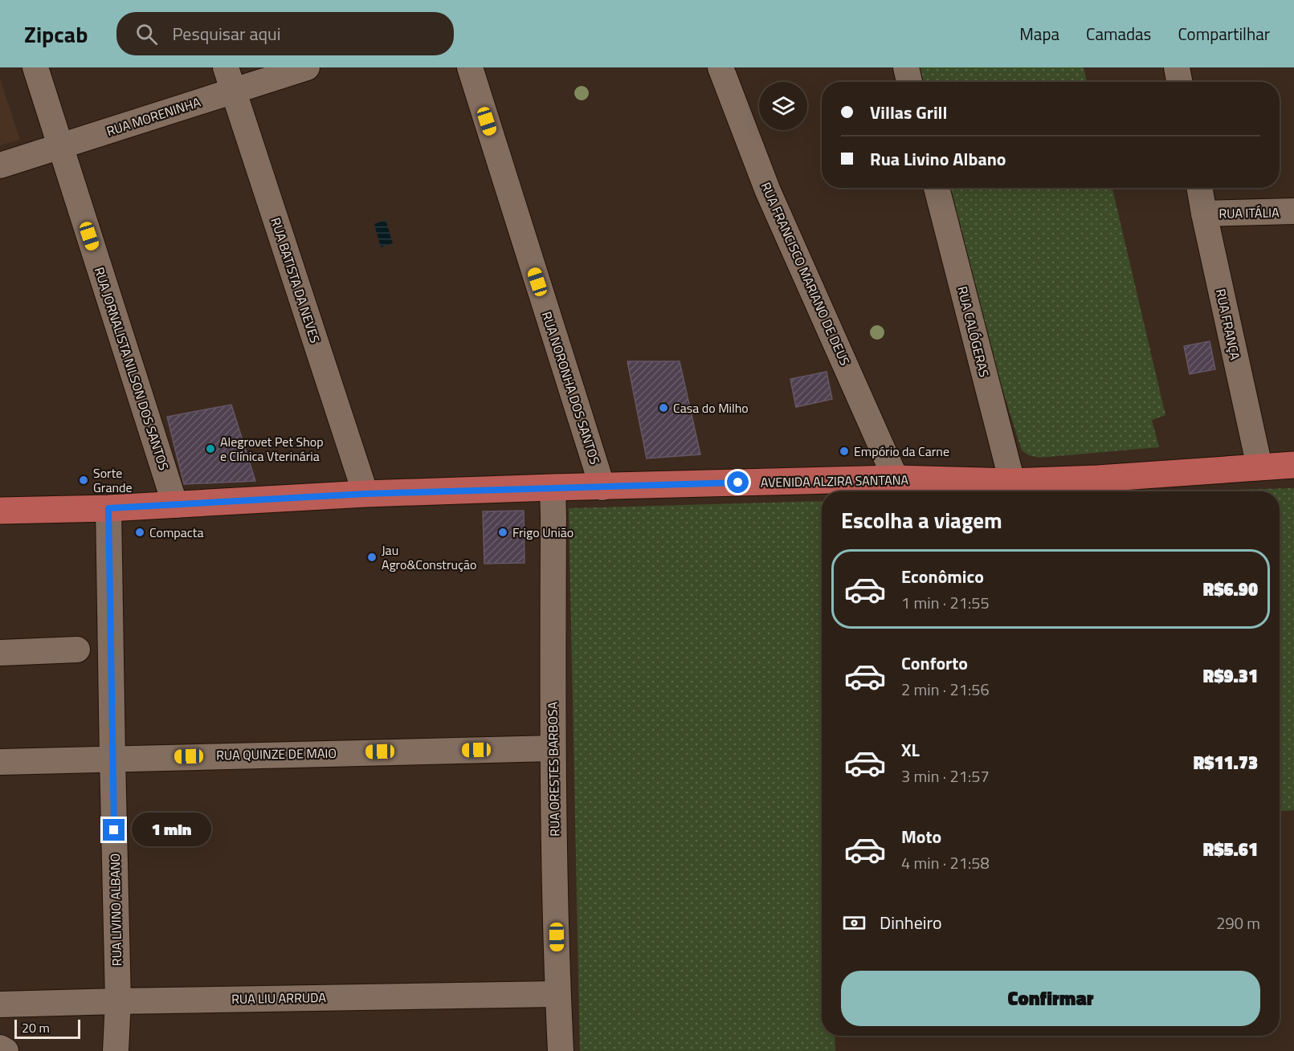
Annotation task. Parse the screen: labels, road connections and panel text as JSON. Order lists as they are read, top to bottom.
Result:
{
  "streets": {
    "main road": ["AVENIDA ALZIRA SANTANA"],
    "street": [
      "RUA MORENINHA",
      "RUA ITÁLIA",
      "RUA FRANCISCO MARIANO DE DEUS",
      "RUA BATISTA DA NEVES",
      "RUA FRANÇA",
      "RUA CALÓGERAS",
      "RUA JORNALISTA NILSON DOS SANTOS",
      "RUA NORONHA DOS SANTOS",
      "RUA QUINZE DE MAIO",
      "RUA ORESTES BARBOSA",
      "RUA LIVINO ALBANO",
      "RUA LIU ARRUDA"
    ]
  },
  "crossings": [
    ["RUA MORENINHA", "RUA BATISTA DA NEVES"],
    ["RUA MORENINHA", "RUA JORNALISTA NILSON DOS SANTOS"],
    ["RUA ITÁLIA", "RUA FRANÇA"],
    ["RUA FRANCISCO MARIANO DE DEUS", "AVENIDA ALZIRA SANTANA"],
    ["RUA BATISTA DA NEVES", "AVENIDA ALZIRA SANTANA"],
    ["RUA FRANÇA", "AVENIDA ALZIRA SANTANA"],
    ["RUA CALÓGERAS", "AVENIDA ALZIRA SANTANA"],
    ["RUA JORNALISTA NILSON DOS SANTOS", "AVENIDA ALZIRA SANTANA"],
    ["RUA NORONHA DOS SANTOS", "AVENIDA ALZIRA SANTANA"],
    ["AVENIDA ALZIRA SANTANA", "RUA ORESTES BARBOSA"],
    ["AVENIDA ALZIRA SANTANA", "RUA LIVINO ALBANO"],
    ["RUA QUINZE DE MAIO", "RUA ORESTES BARBOSA"],
    ["RUA QUINZE DE MAIO", "RUA LIVINO ALBANO"],
    ["RUA ORESTES BARBOSA", "RUA LIU ARRUDA"],
    ["RUA LIVINO ALBANO", "RUA LIU ARRUDA"]
  ],
  "places": [
    "Casa do Milho",
    "Alegrovet Pet Shop e Clínica Vterinária",
    "Empório da Carne",
    "Sorte Grande",
    "Compacta",
    "Frigo União",
    "Jau Agro&Construção"
  ],
  "scale_bar": "20 m",
  "page": {
    "header": "Zipcab",
    "search": "Pesquisar aqui",
    "nav": ["Mapa", "Camadas", "Compartilhar"],
    "banner": ["Villas Grill", "Rua Livino Albano"],
    "heading": "Escolha a viagem",
    "list": [
      {
        "name": "Econômico",
        "note": "1 min · 21:55",
        "value": "R$6.90"
      },
      {
        "name": "Conforto",
        "note": "2 min · 21:56",
        "value": "R$9.31"
      },
      {
        "name": "XL",
        "note": "3 min · 21:57",
        "value": "R$11.73"
      },
      {
        "name": "Moto",
        "note": "4 min · 21:58",
        "value": "R$5.61"
      }
    ],
    "bubble": "1 min",
    "pay": ["Dinheiro", "290 m"],
    "buttons": "Confirmar",
    "scale": "20 m"
  }
}
